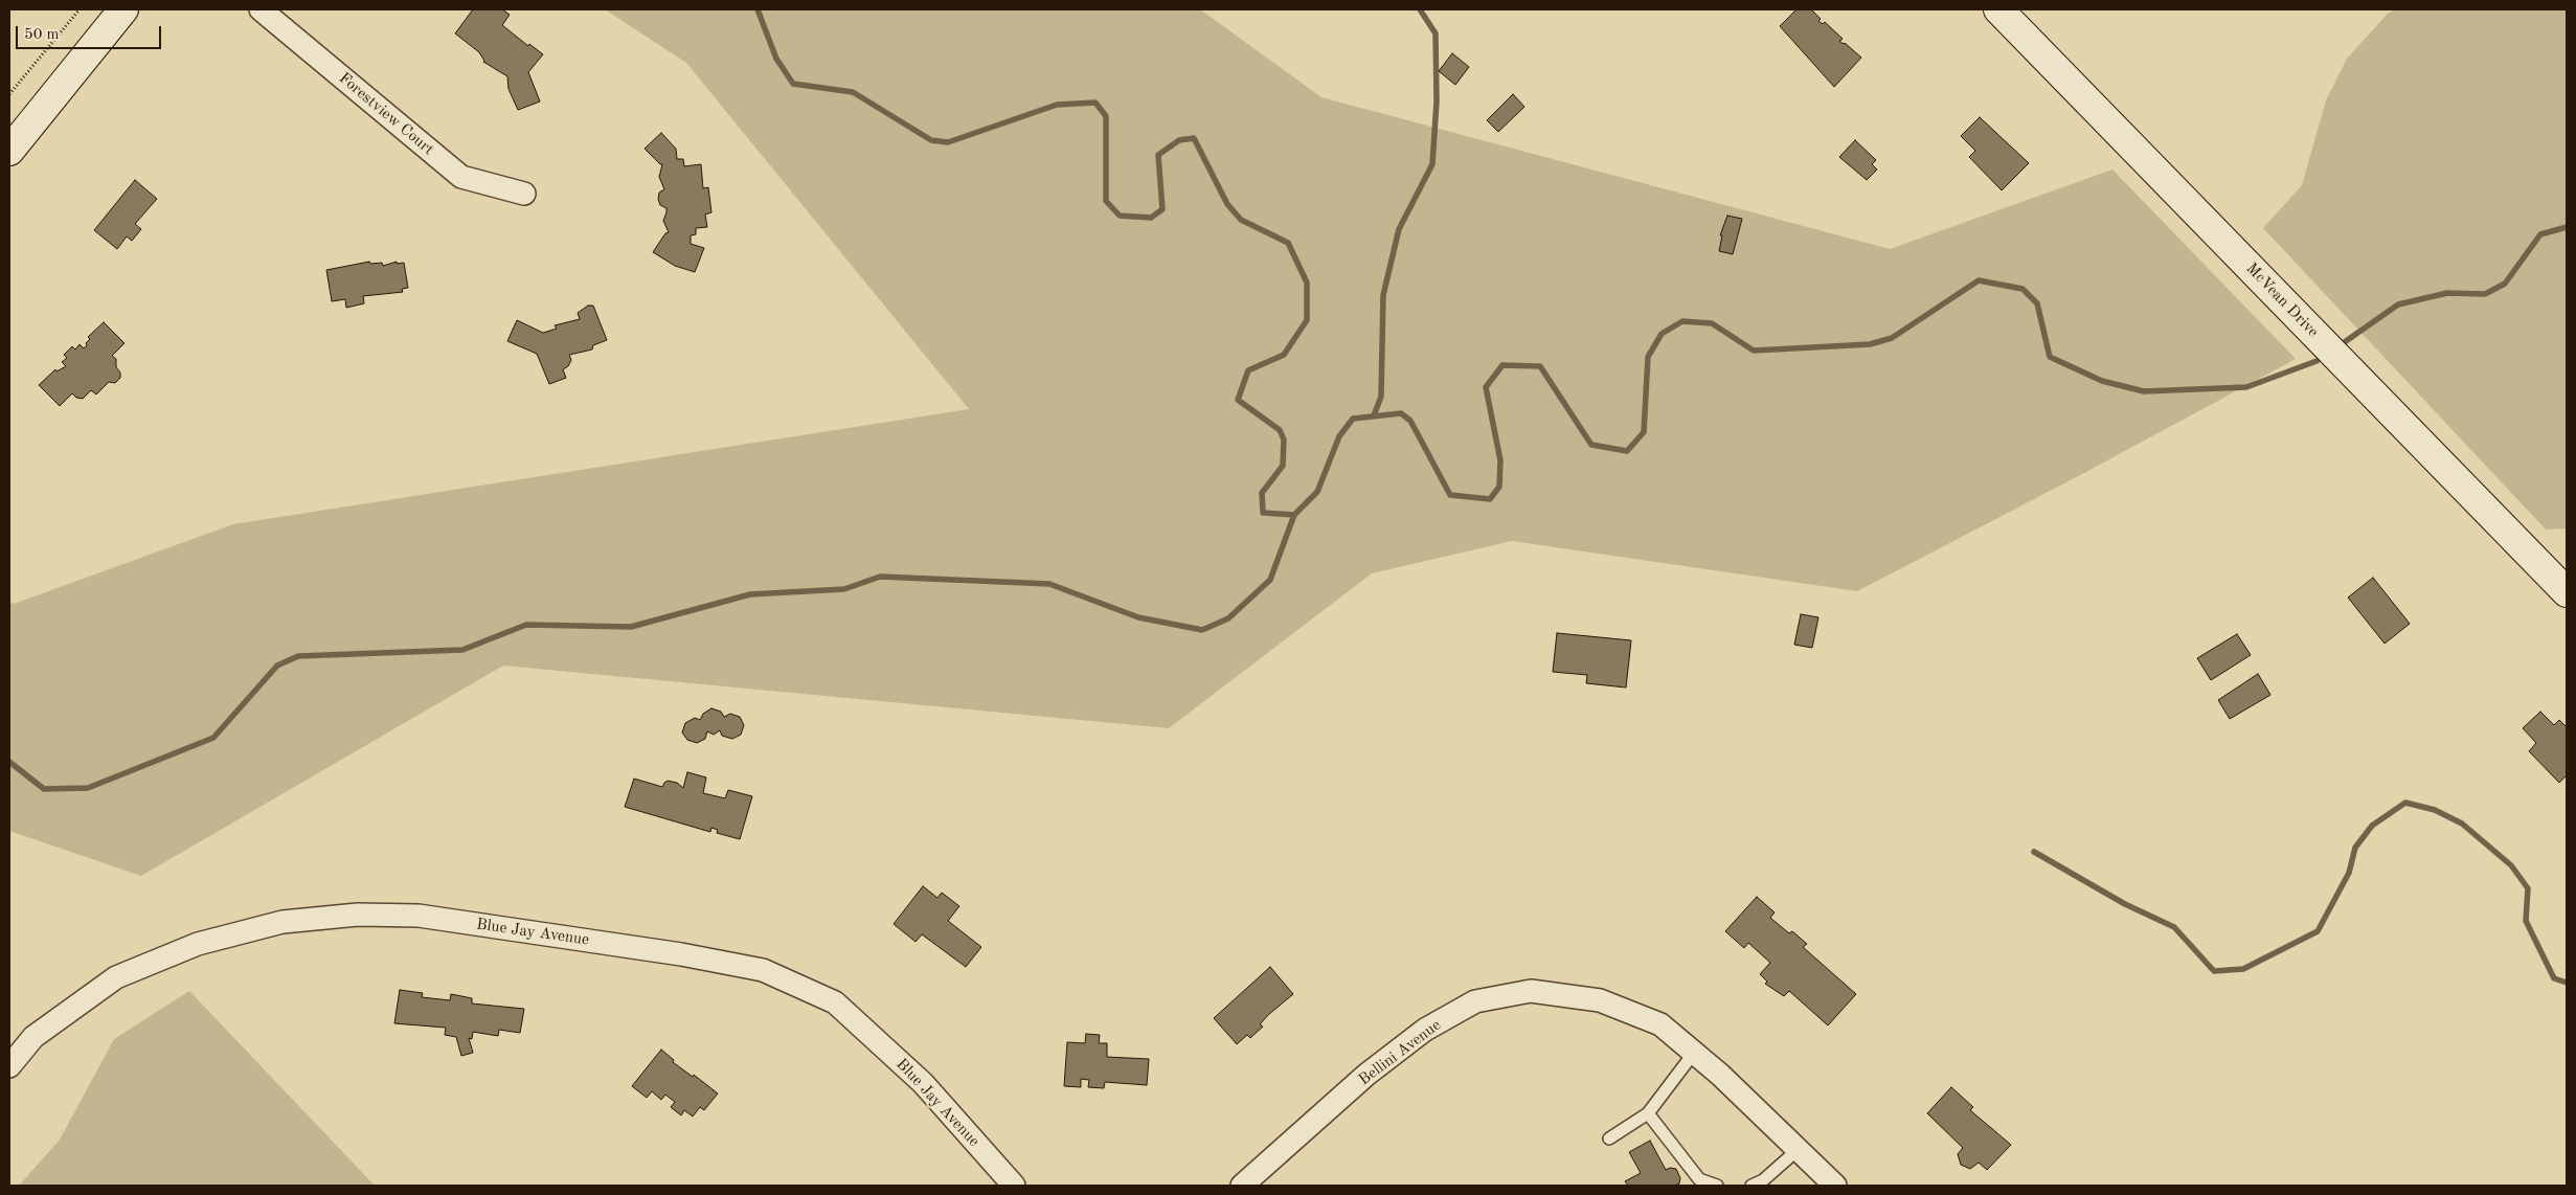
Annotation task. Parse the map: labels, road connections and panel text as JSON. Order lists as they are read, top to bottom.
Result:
{
  "streets": {
    "main road": ["McVean Drive"],
    "street": ["Forestview Court", "Blue Jay Avenue", "Bellini Avenue"]
  },
  "scale_bar": "50 m"
}
